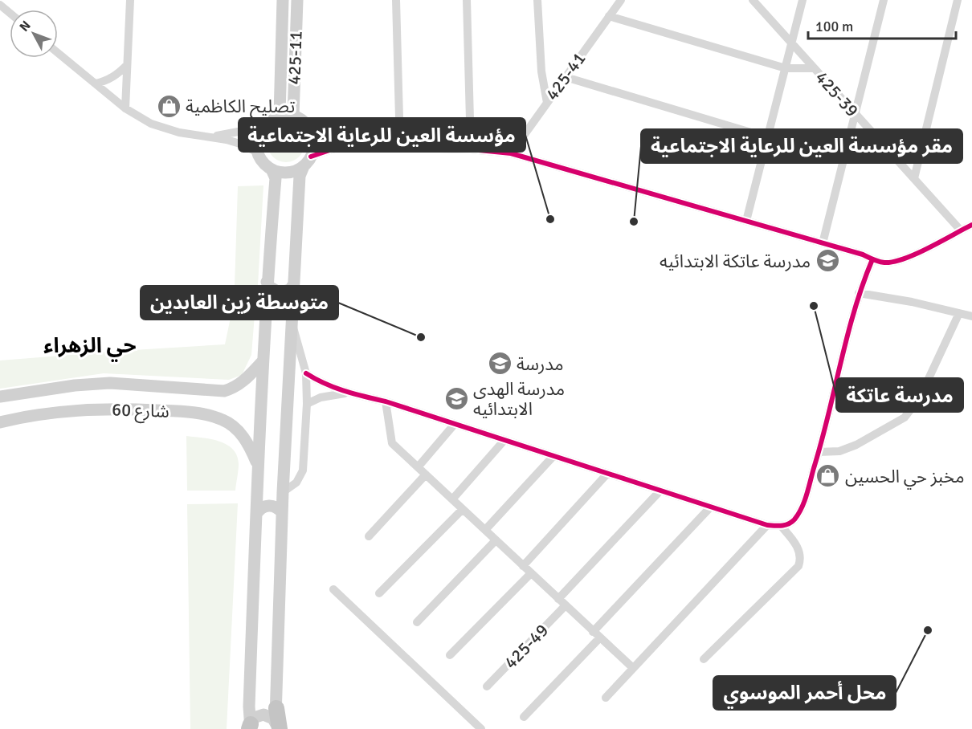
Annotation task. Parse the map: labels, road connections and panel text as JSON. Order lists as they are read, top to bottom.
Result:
{
  "streets": {
    "main road": ["425-11", "شارع 60"],
    "street": ["425-41", "425-39", "425-49"]
  },
  "districts": ["حي الزهراء"],
  "places": {
    "shop": ["تصليح الكاظمية", "مخبز حي الحسين"],
    "other": [
      "مؤسسة العين للرعاية الاجتماعية",
      "مقر مؤسسة العين للرعاية الاجتماعية",
      "مدرسة عاتكة",
      "متوسطة زين العابدين",
      "محل أحمر الموسوي"
    ],
    "school or university": ["مدرسة عاتكة الابتدائيه", "مدرسة", "مدرسة الهدى الابتدائيه"]
  },
  "scale_bar": "100 m",
  "north": "top left"
}
